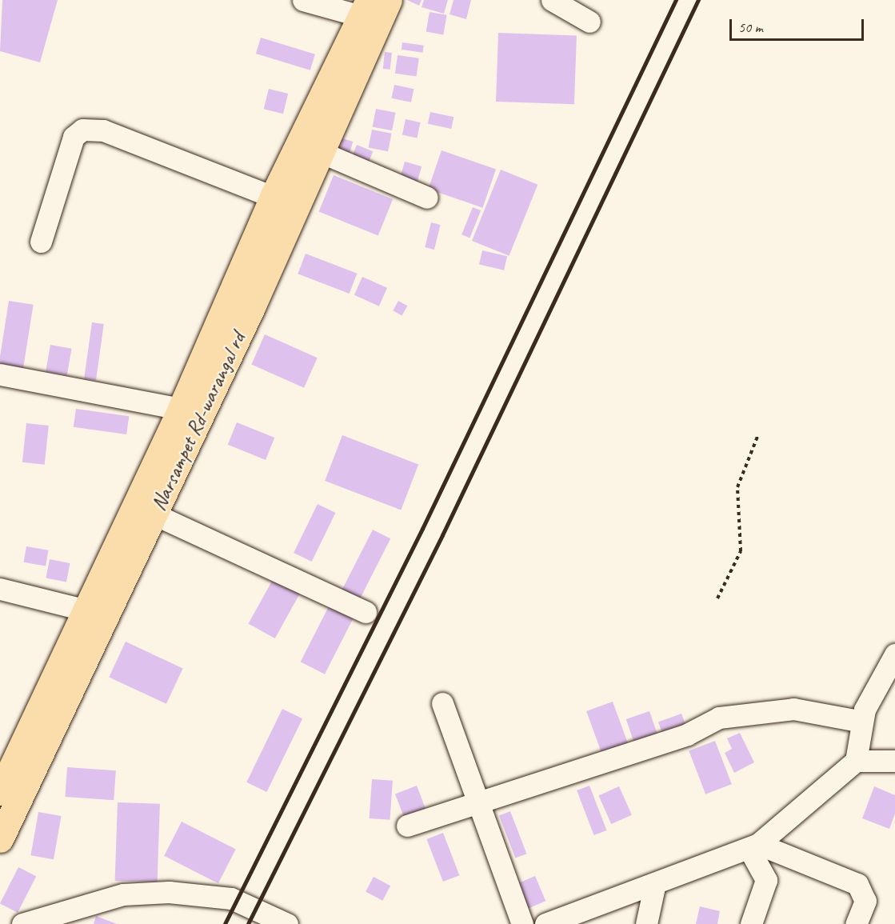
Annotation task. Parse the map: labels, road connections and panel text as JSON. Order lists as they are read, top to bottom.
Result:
{
  "streets": {
    "main road": ["Narsampet Rd-warangal rd"]
  },
  "scale_bar": "50 m"
}
